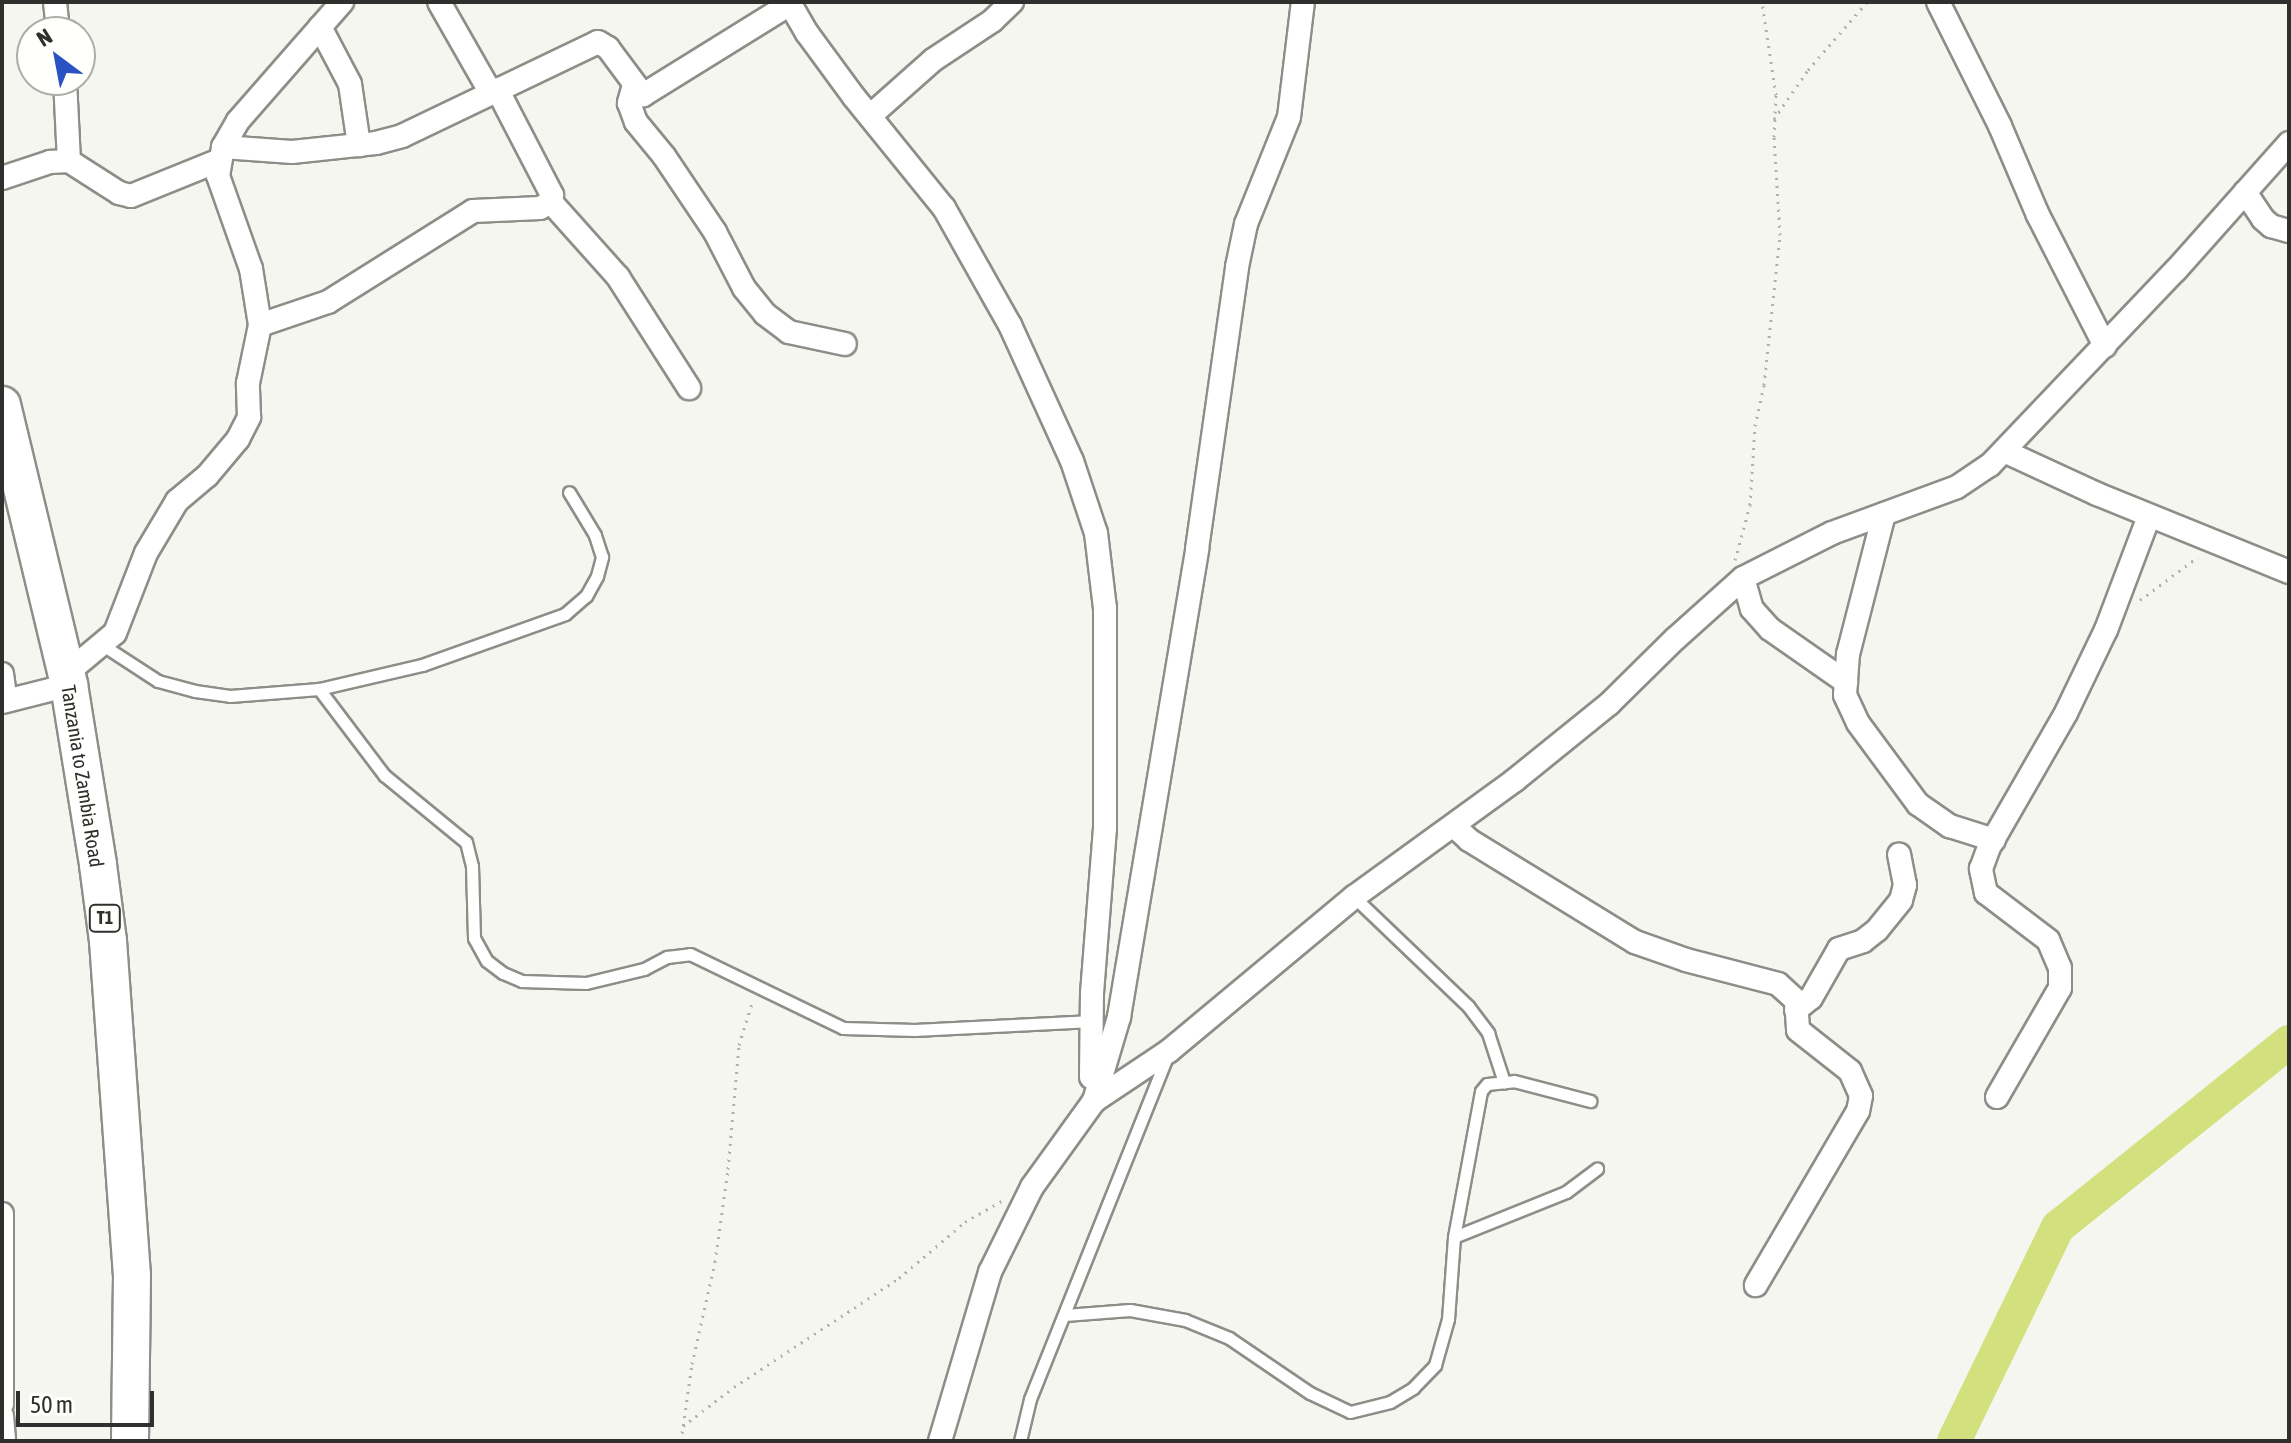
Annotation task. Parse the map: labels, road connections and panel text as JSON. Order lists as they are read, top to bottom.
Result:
{
  "streets": {
    "highway": ["Tanzania to Zambia Road", "T1"]
  },
  "scale_bar": "50 m",
  "north": "top left"
}
